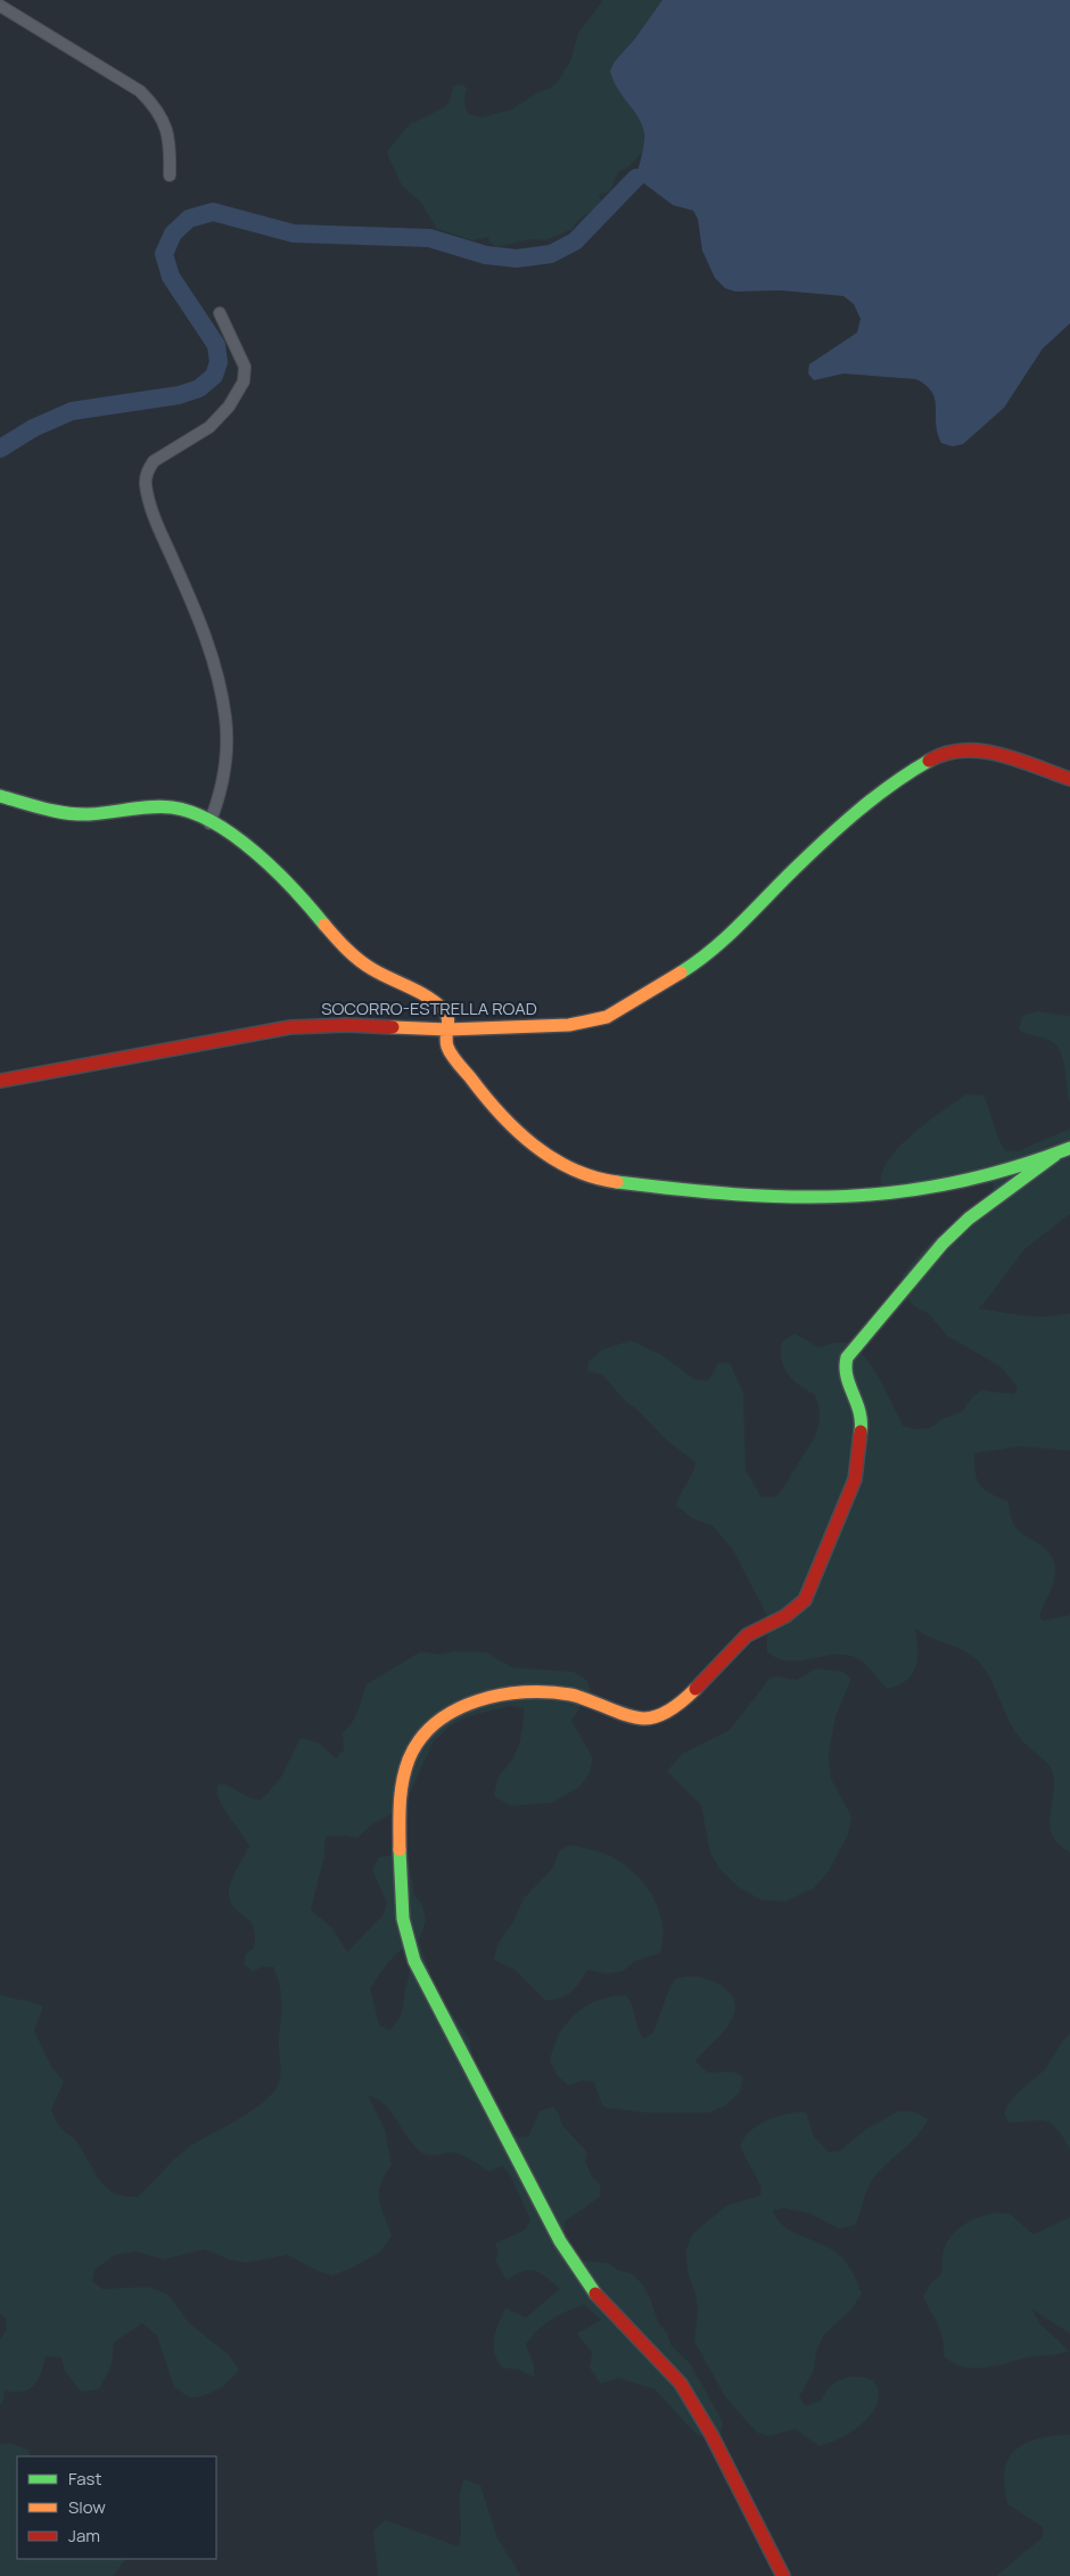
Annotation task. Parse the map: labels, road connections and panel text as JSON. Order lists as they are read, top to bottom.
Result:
{
  "streets": {
    "street": ["SOCORRO-ESTRELLA ROAD"]
  },
  "legend": ["Fast", "Slow", "Jam"]
}
